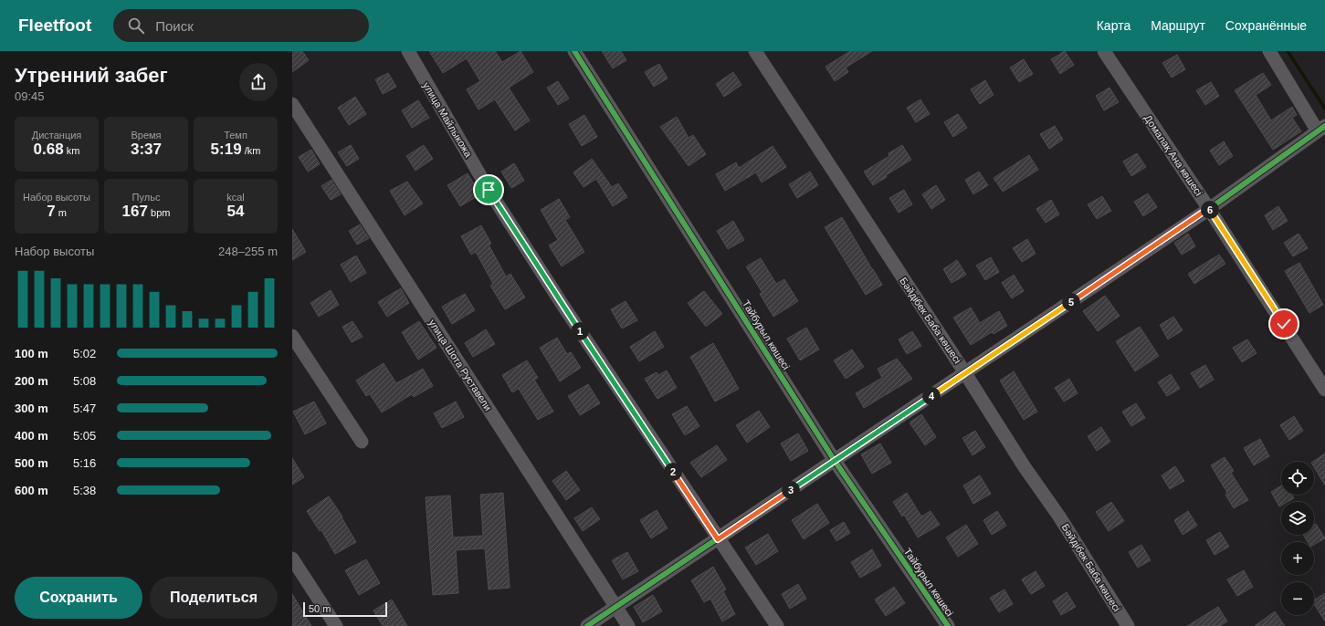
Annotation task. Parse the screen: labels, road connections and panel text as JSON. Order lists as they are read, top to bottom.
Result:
{
  "streets": {
    "street": [
      "улица Майлыкожа",
      "Домалақ Ана көшесі",
      "Бәйдібек Баба көшесі",
      "Тайбурыл көшесі",
      "улица Шота Руставели"
    ]
  },
  "scale_bar": "50 m",
  "page": {
    "header": "Fleetfoot",
    "search": "Поиск",
    "nav": ["Карта", "Маршрут", "Сохранённые"],
    "heading": ["Утренний забег", "09:45"],
    "stats": [
      ["Дистанция", "0.68 km"],
      ["Время", "3:37"],
      ["Темп", "5:19 /km"],
      ["Набор высоты", "7 m"],
      ["Пульс", "167 bpm"],
      ["kcal", "54"]
    ],
    "pins": [
      "6",
      "5",
      "1",
      "4",
      "2",
      "3"
    ],
    "chart": ["Набор высоты", "248–255 m"],
    "list": [
      {
        "name": "100 m",
        "note": "5:02"
      },
      {
        "name": "200 m",
        "note": "5:08"
      },
      {
        "name": "300 m",
        "note": "5:47"
      },
      {
        "name": "400 m",
        "note": "5:05"
      },
      {
        "name": "500 m",
        "note": "5:16"
      },
      {
        "name": "600 m",
        "note": "5:38"
      }
    ],
    "map_buttons": ["+", "−"],
    "buttons": ["Сохранить", "Поделиться"],
    "scale": "50 m"
  }
}
